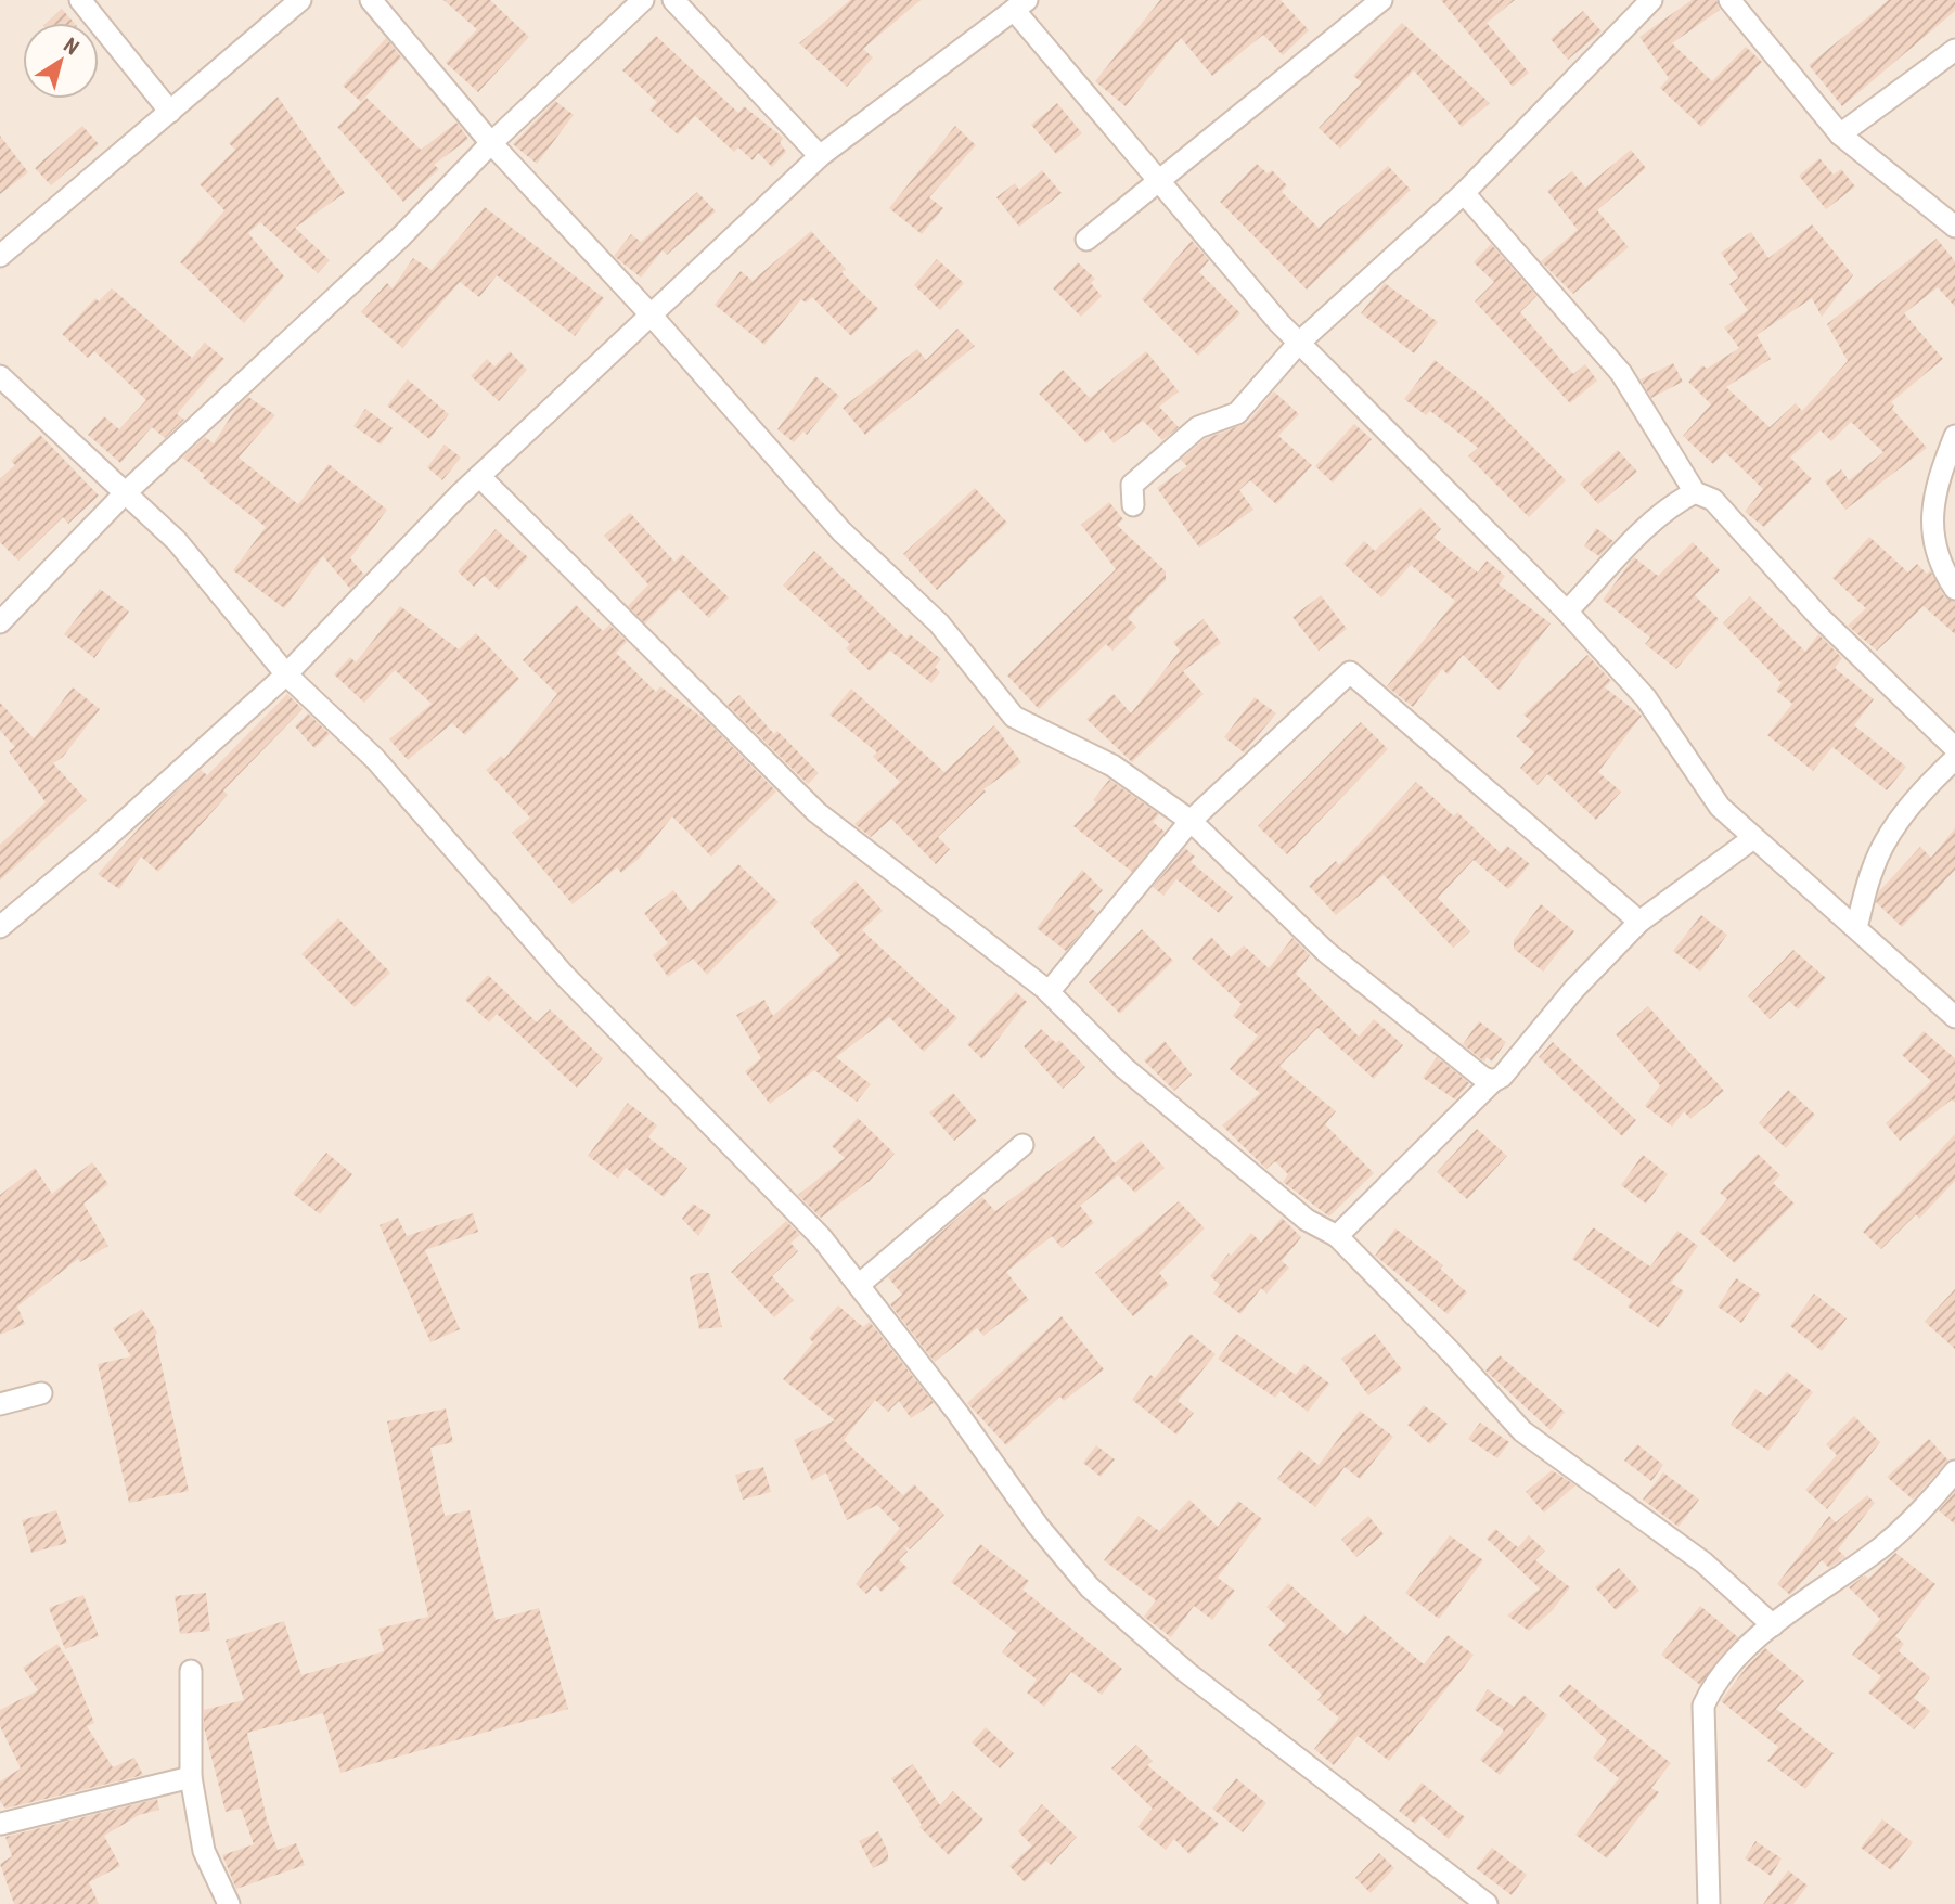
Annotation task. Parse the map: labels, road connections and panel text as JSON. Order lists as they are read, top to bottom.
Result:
{
  "north": "top right"
}
